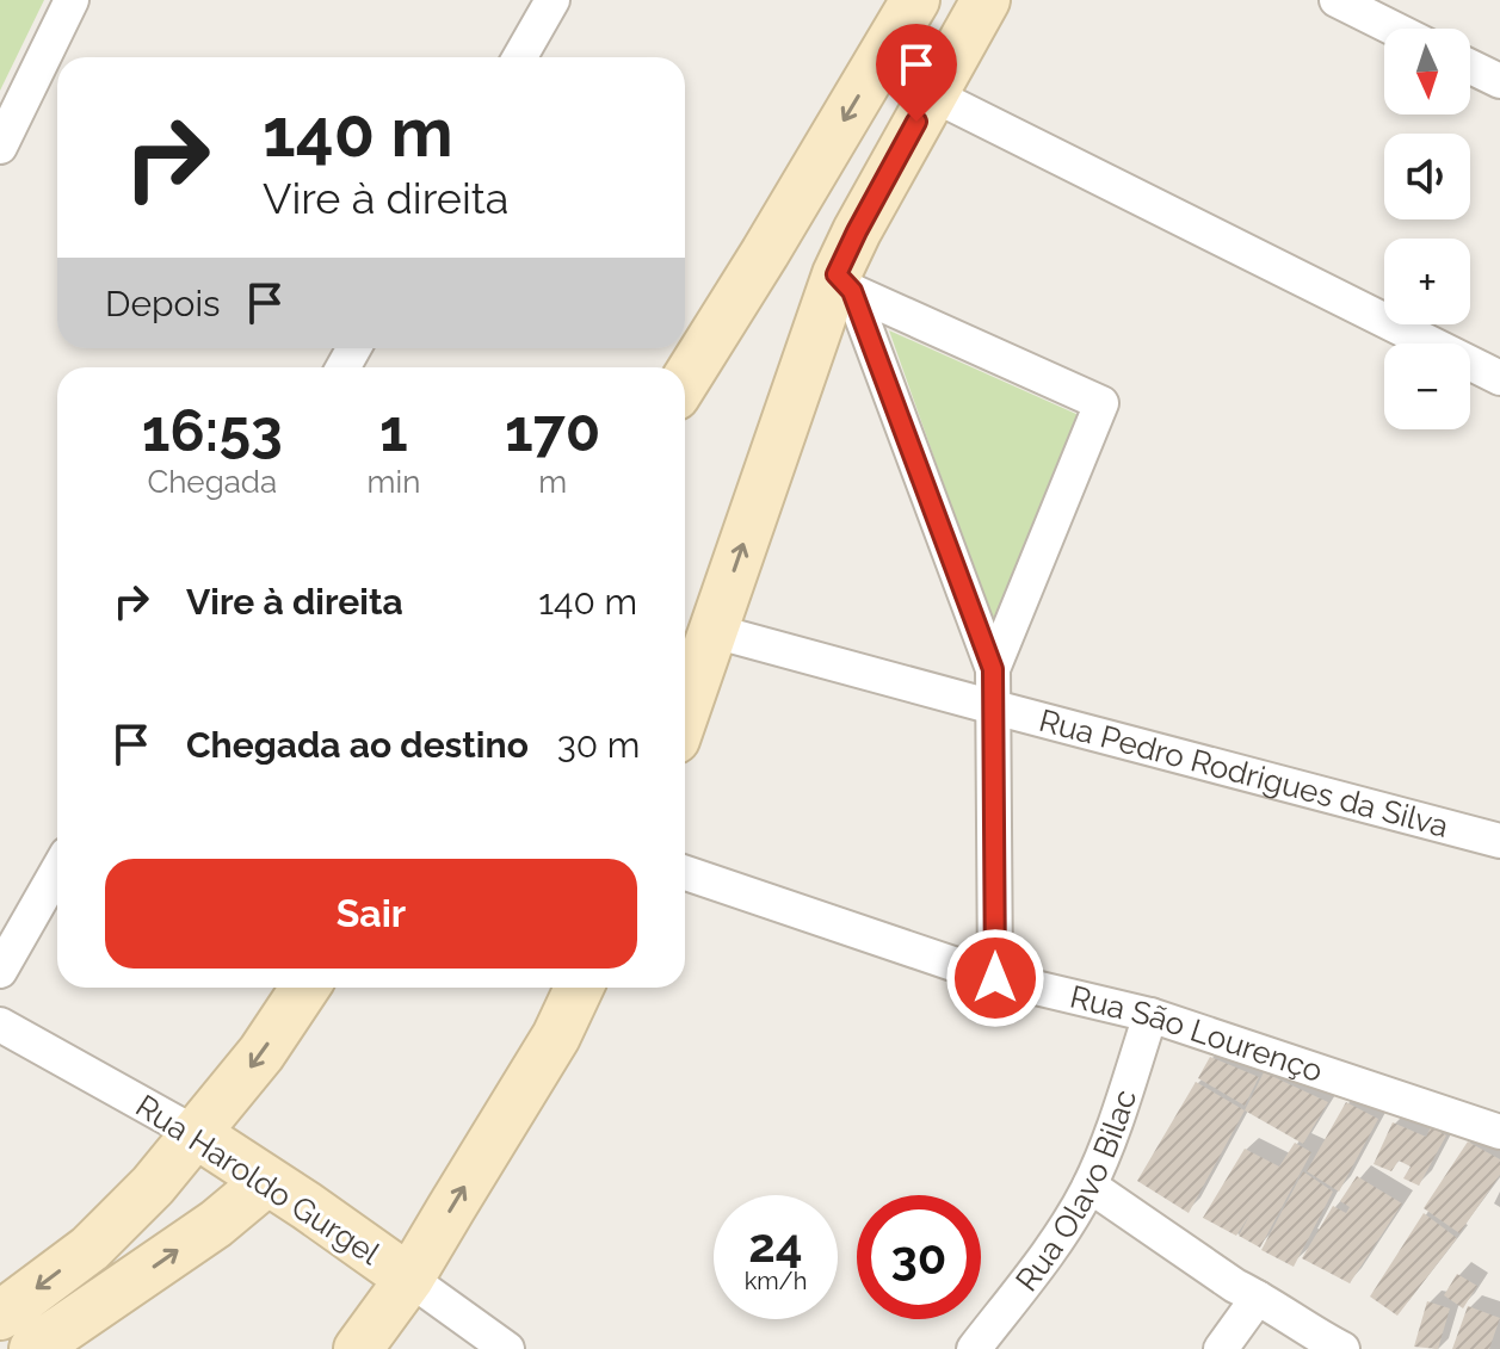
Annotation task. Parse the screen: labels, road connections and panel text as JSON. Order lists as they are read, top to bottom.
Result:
{
  "streets": {
    "street": [
      "Rua Pedro Rodrigues da Silva",
      "Rua São Lourenço",
      "Rua Haroldo Gurgel",
      "Rua Olavo Bilac"
    ]
  },
  "crossings": [
    ["Rua São Lourenço", "Rua Olavo Bilac"]
  ],
  "north": "bottom",
  "page": {
    "map_buttons": ["+", "−"],
    "turn": ["140 m", "Vire à direita"],
    "then": "Depois",
    "eta": [
      "16:53",
      "Chegada",
      "1",
      "min",
      "170",
      "m"
    ],
    "list": [
      {
        "name": "Vire à direita",
        "value": "140 m"
      },
      {
        "name": "Chegada ao destino",
        "value": "30 m"
      }
    ],
    "buttons": "Sair",
    "speed": "24 km/h",
    "limit": "30"
  }
}
